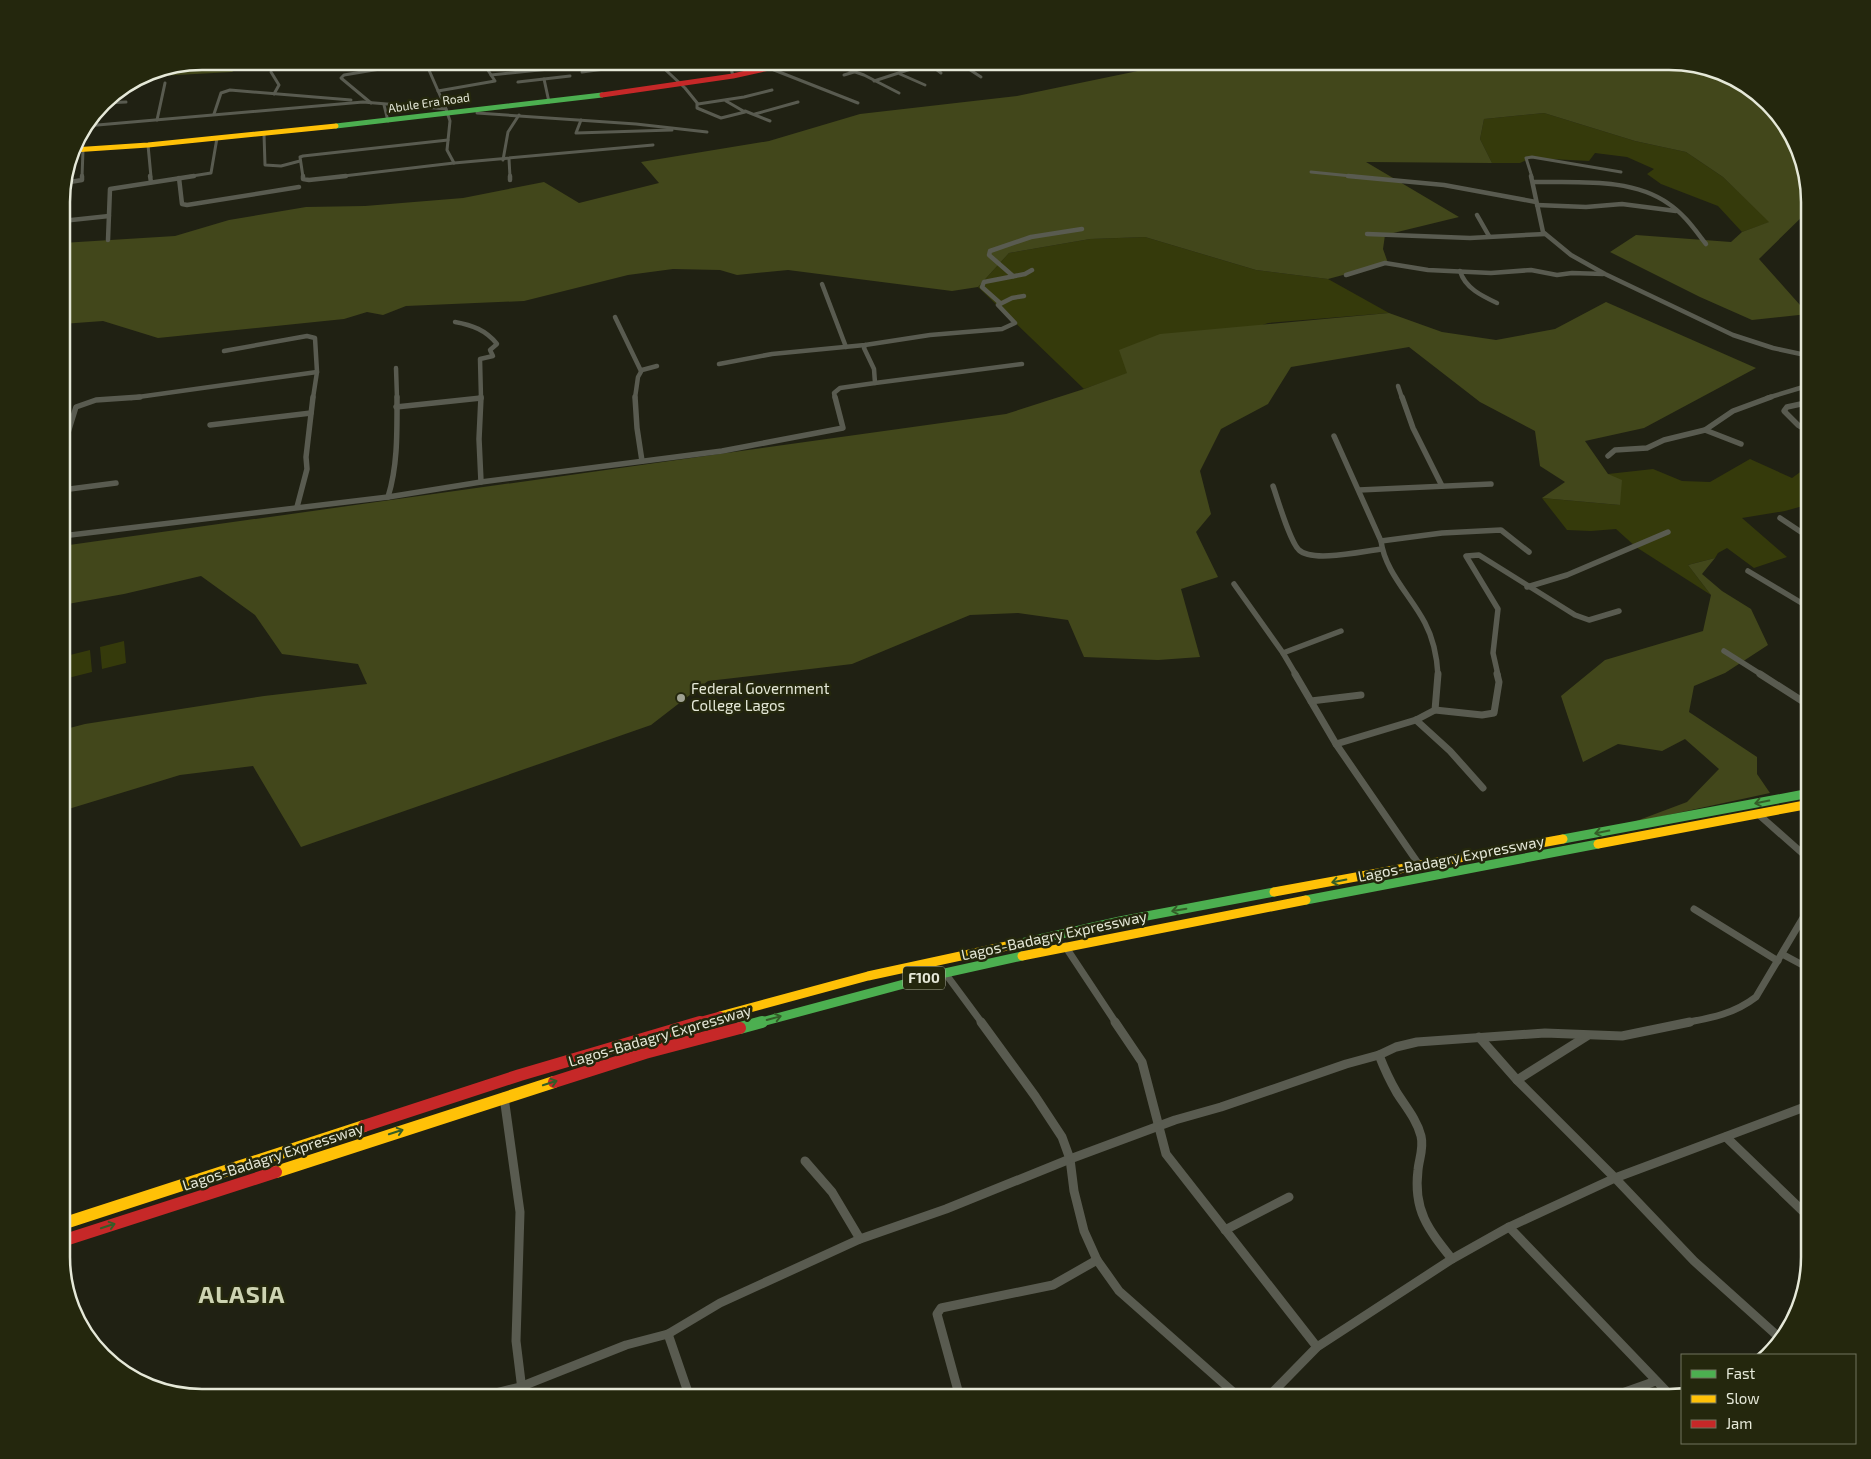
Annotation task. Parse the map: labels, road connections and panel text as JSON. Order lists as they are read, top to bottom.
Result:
{
  "streets": {
    "main road": ["Abule Era Road", "Lagos-Badagry Expressway", "F100"]
  },
  "districts": ["ALASIA"],
  "places": ["Federal Government College Lagos"],
  "legend": ["Fast", "Slow", "Jam"]
}
